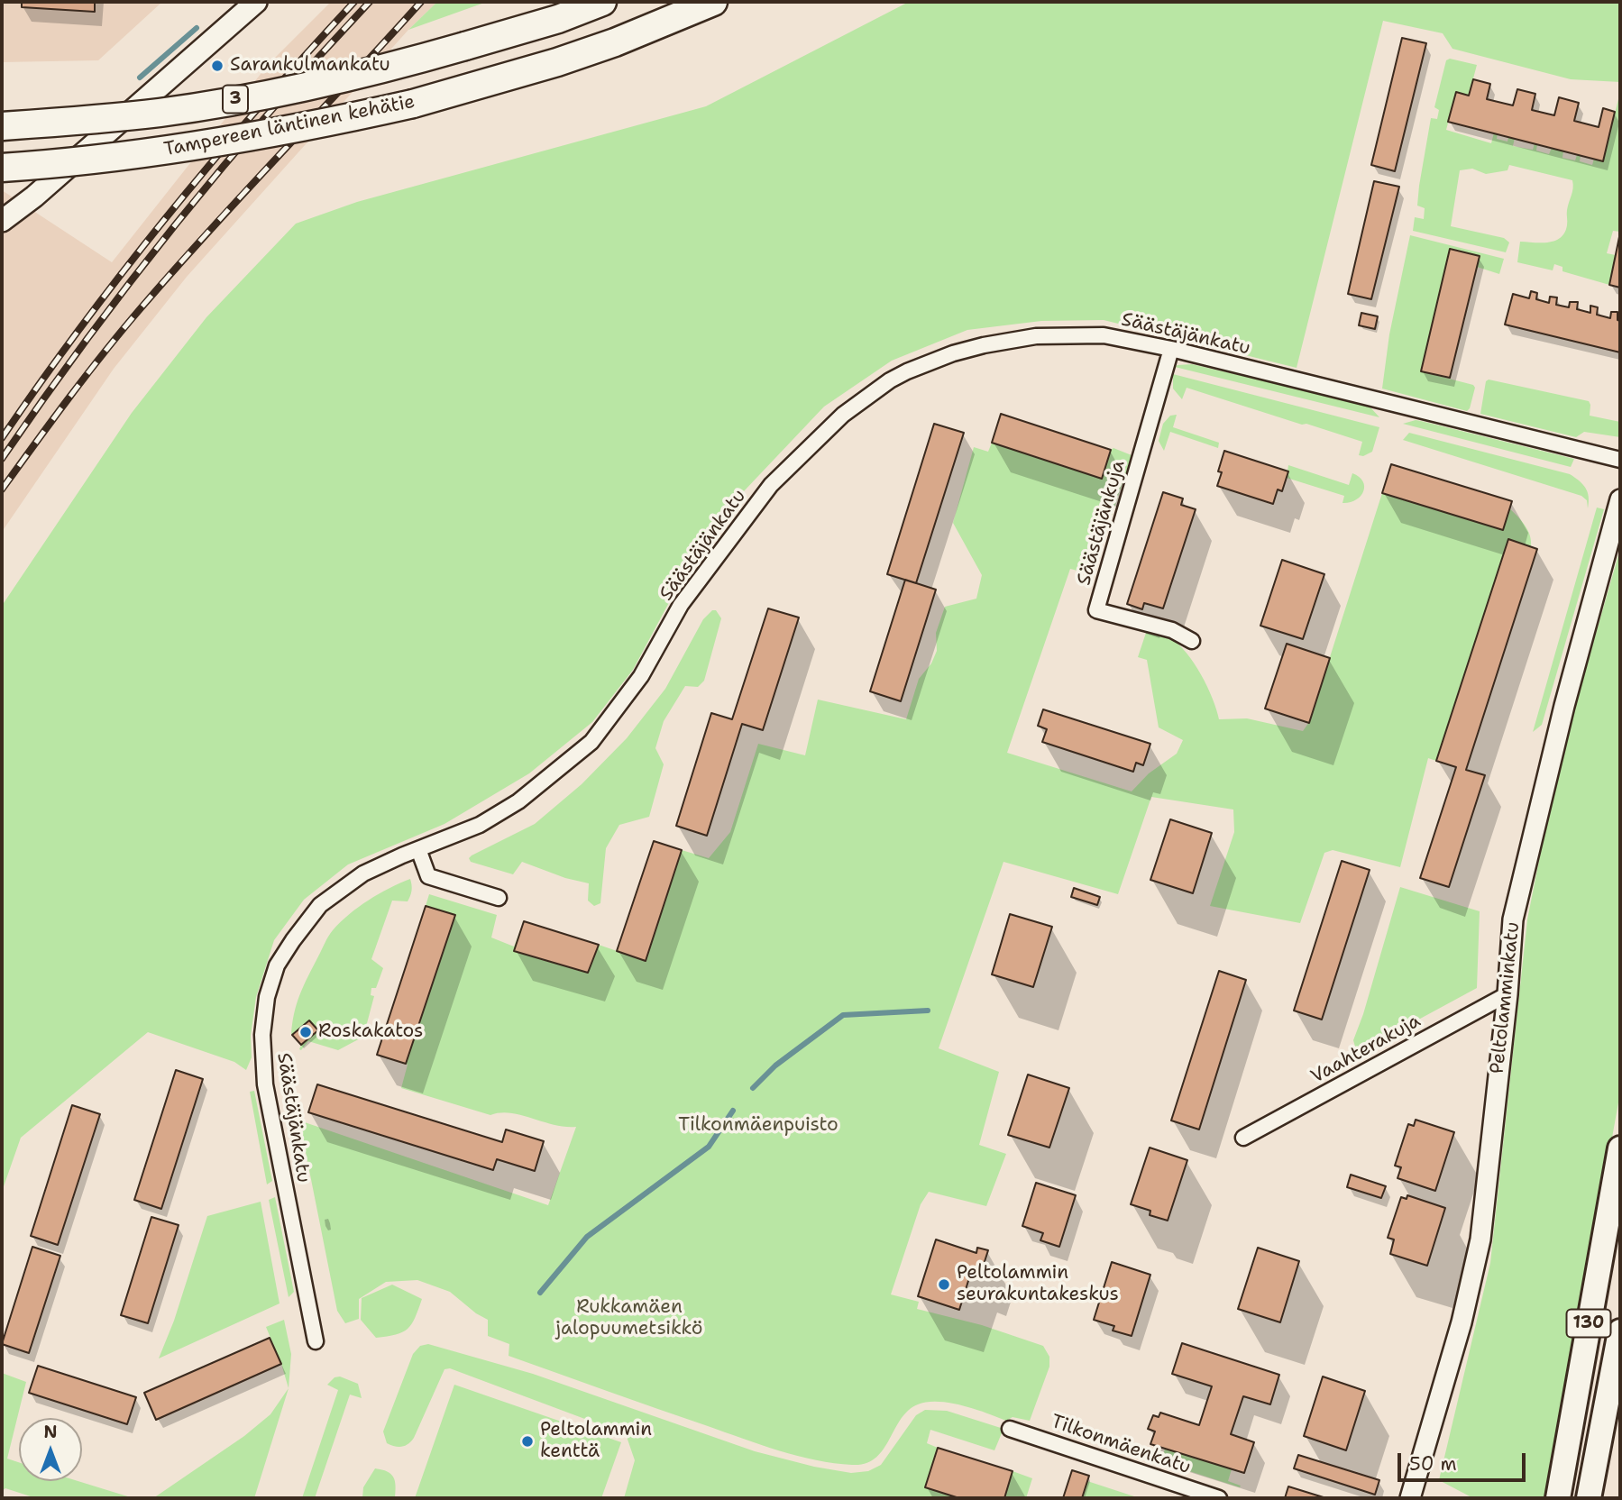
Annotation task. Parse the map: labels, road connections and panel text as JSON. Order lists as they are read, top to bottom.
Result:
{
  "streets": {
    "highway": ["3", "Tampereen läntinen kehätie"],
    "main road": ["130"],
    "street": [
      "Säästäjänkatu",
      "Säästäjänkuja",
      "Peltolamminkatu",
      "Vaahterakuja",
      "Tilkonmäenkatu"
    ]
  },
  "crossings": [
    ["3", "Tampereen läntinen kehätie"],
    ["Säästäjänkatu", "Säästäjänkuja"],
    ["Peltolamminkatu", "Vaahterakuja"]
  ],
  "parks": ["Tilkonmäenpuisto", "Rukkamäen jalopuumetsikkö"],
  "places": [
    "Sarankulmankatu",
    "Roskakatos",
    "Peltolammin seurakuntakeskus",
    "Peltolammin kenttä"
  ],
  "scale_bar": "50 m",
  "north": "top"
}
